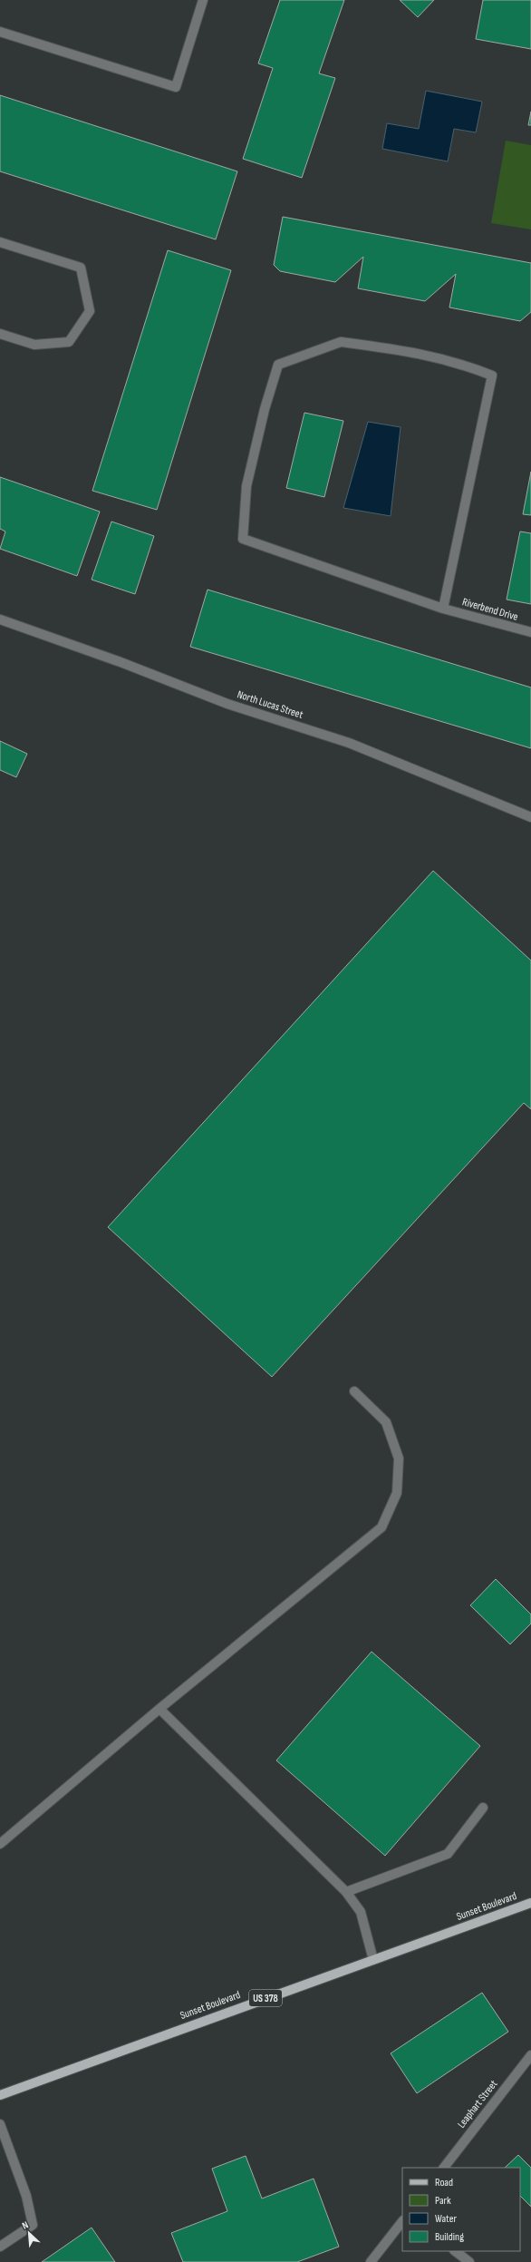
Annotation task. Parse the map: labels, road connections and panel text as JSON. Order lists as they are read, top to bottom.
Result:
{
  "streets": {
    "main road": ["Sunset Boulevard", "US 378"],
    "street": ["Riverbend Drive", "North Lucas Street", "Leaphart Street"]
  },
  "legend": [
    "Road",
    "Park",
    "Water",
    "Building"
  ],
  "north": "top left"
}
